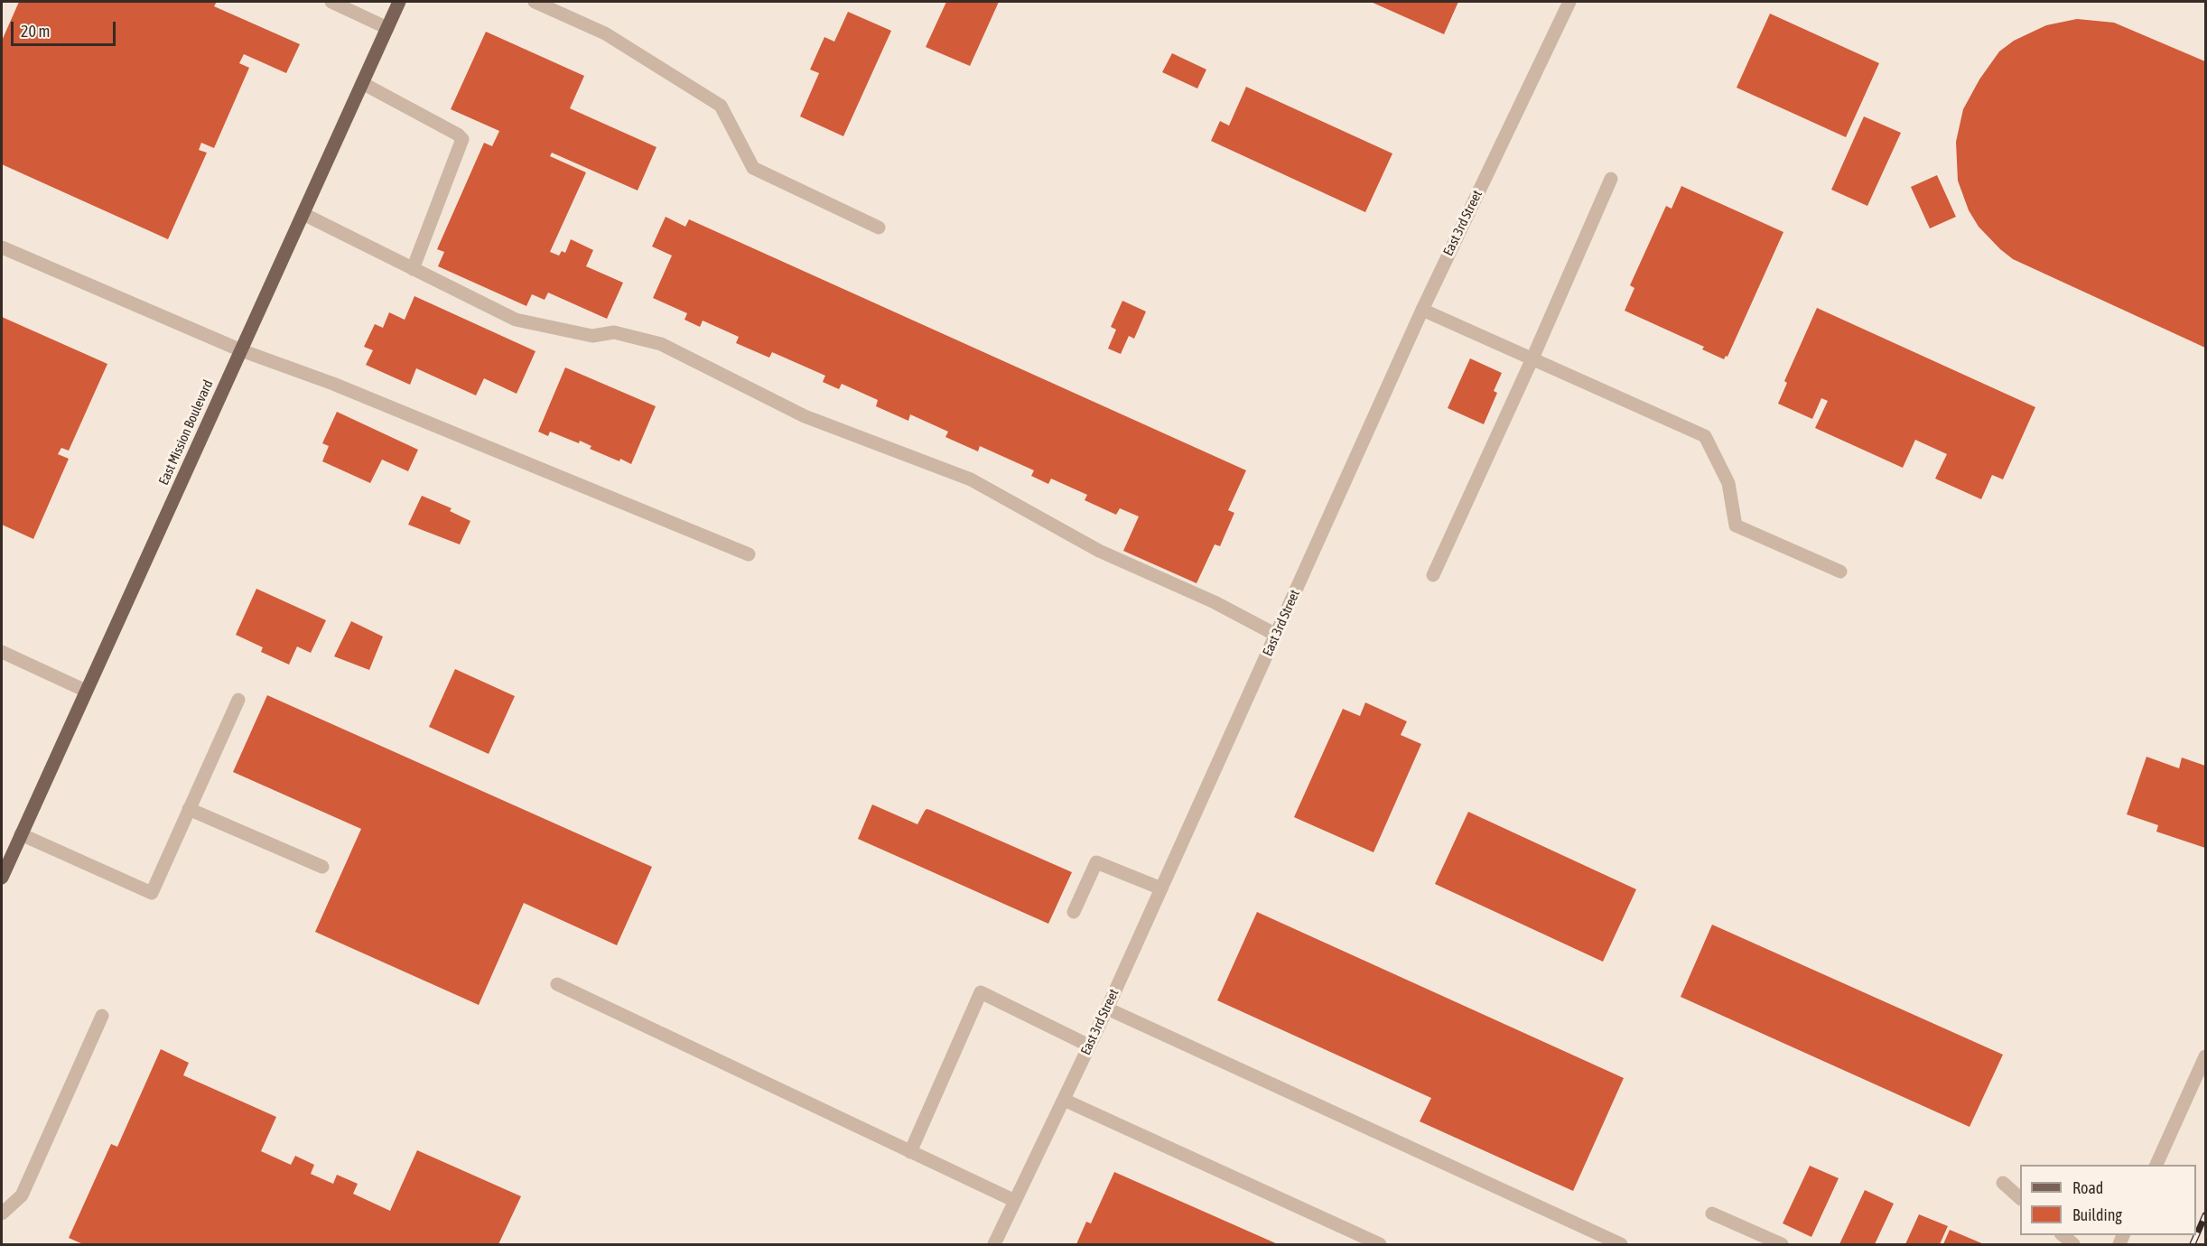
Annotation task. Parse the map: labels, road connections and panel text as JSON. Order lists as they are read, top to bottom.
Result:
{
  "streets": {
    "main road": ["East Mission Boulevard"],
    "street": ["East 3rd Street"]
  },
  "legend": ["Road", "Building"],
  "scale_bar": "20 m"
}
